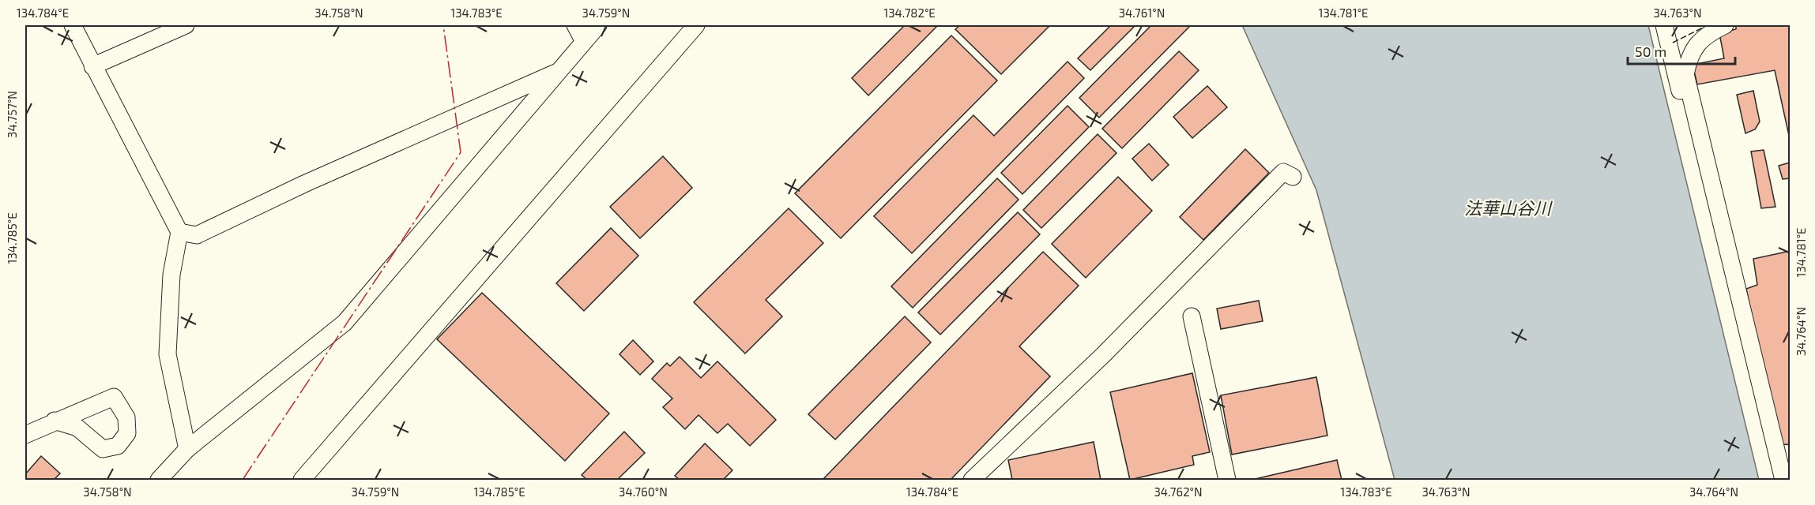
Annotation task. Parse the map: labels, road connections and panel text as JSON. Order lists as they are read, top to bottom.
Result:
{
  "water": ["法華山谷川"],
  "scale_bar": "50 m",
  "coordinates": [
    "134.784°E",
    "34.758°N",
    "134.783°E",
    "34.759°N",
    "134.782°E",
    "34.761°N",
    "134.781°E",
    "34.763°N",
    "34.757°N",
    "134.785°E",
    "34.764°N",
    "34.760°N",
    "34.762°N"
  ]
}
